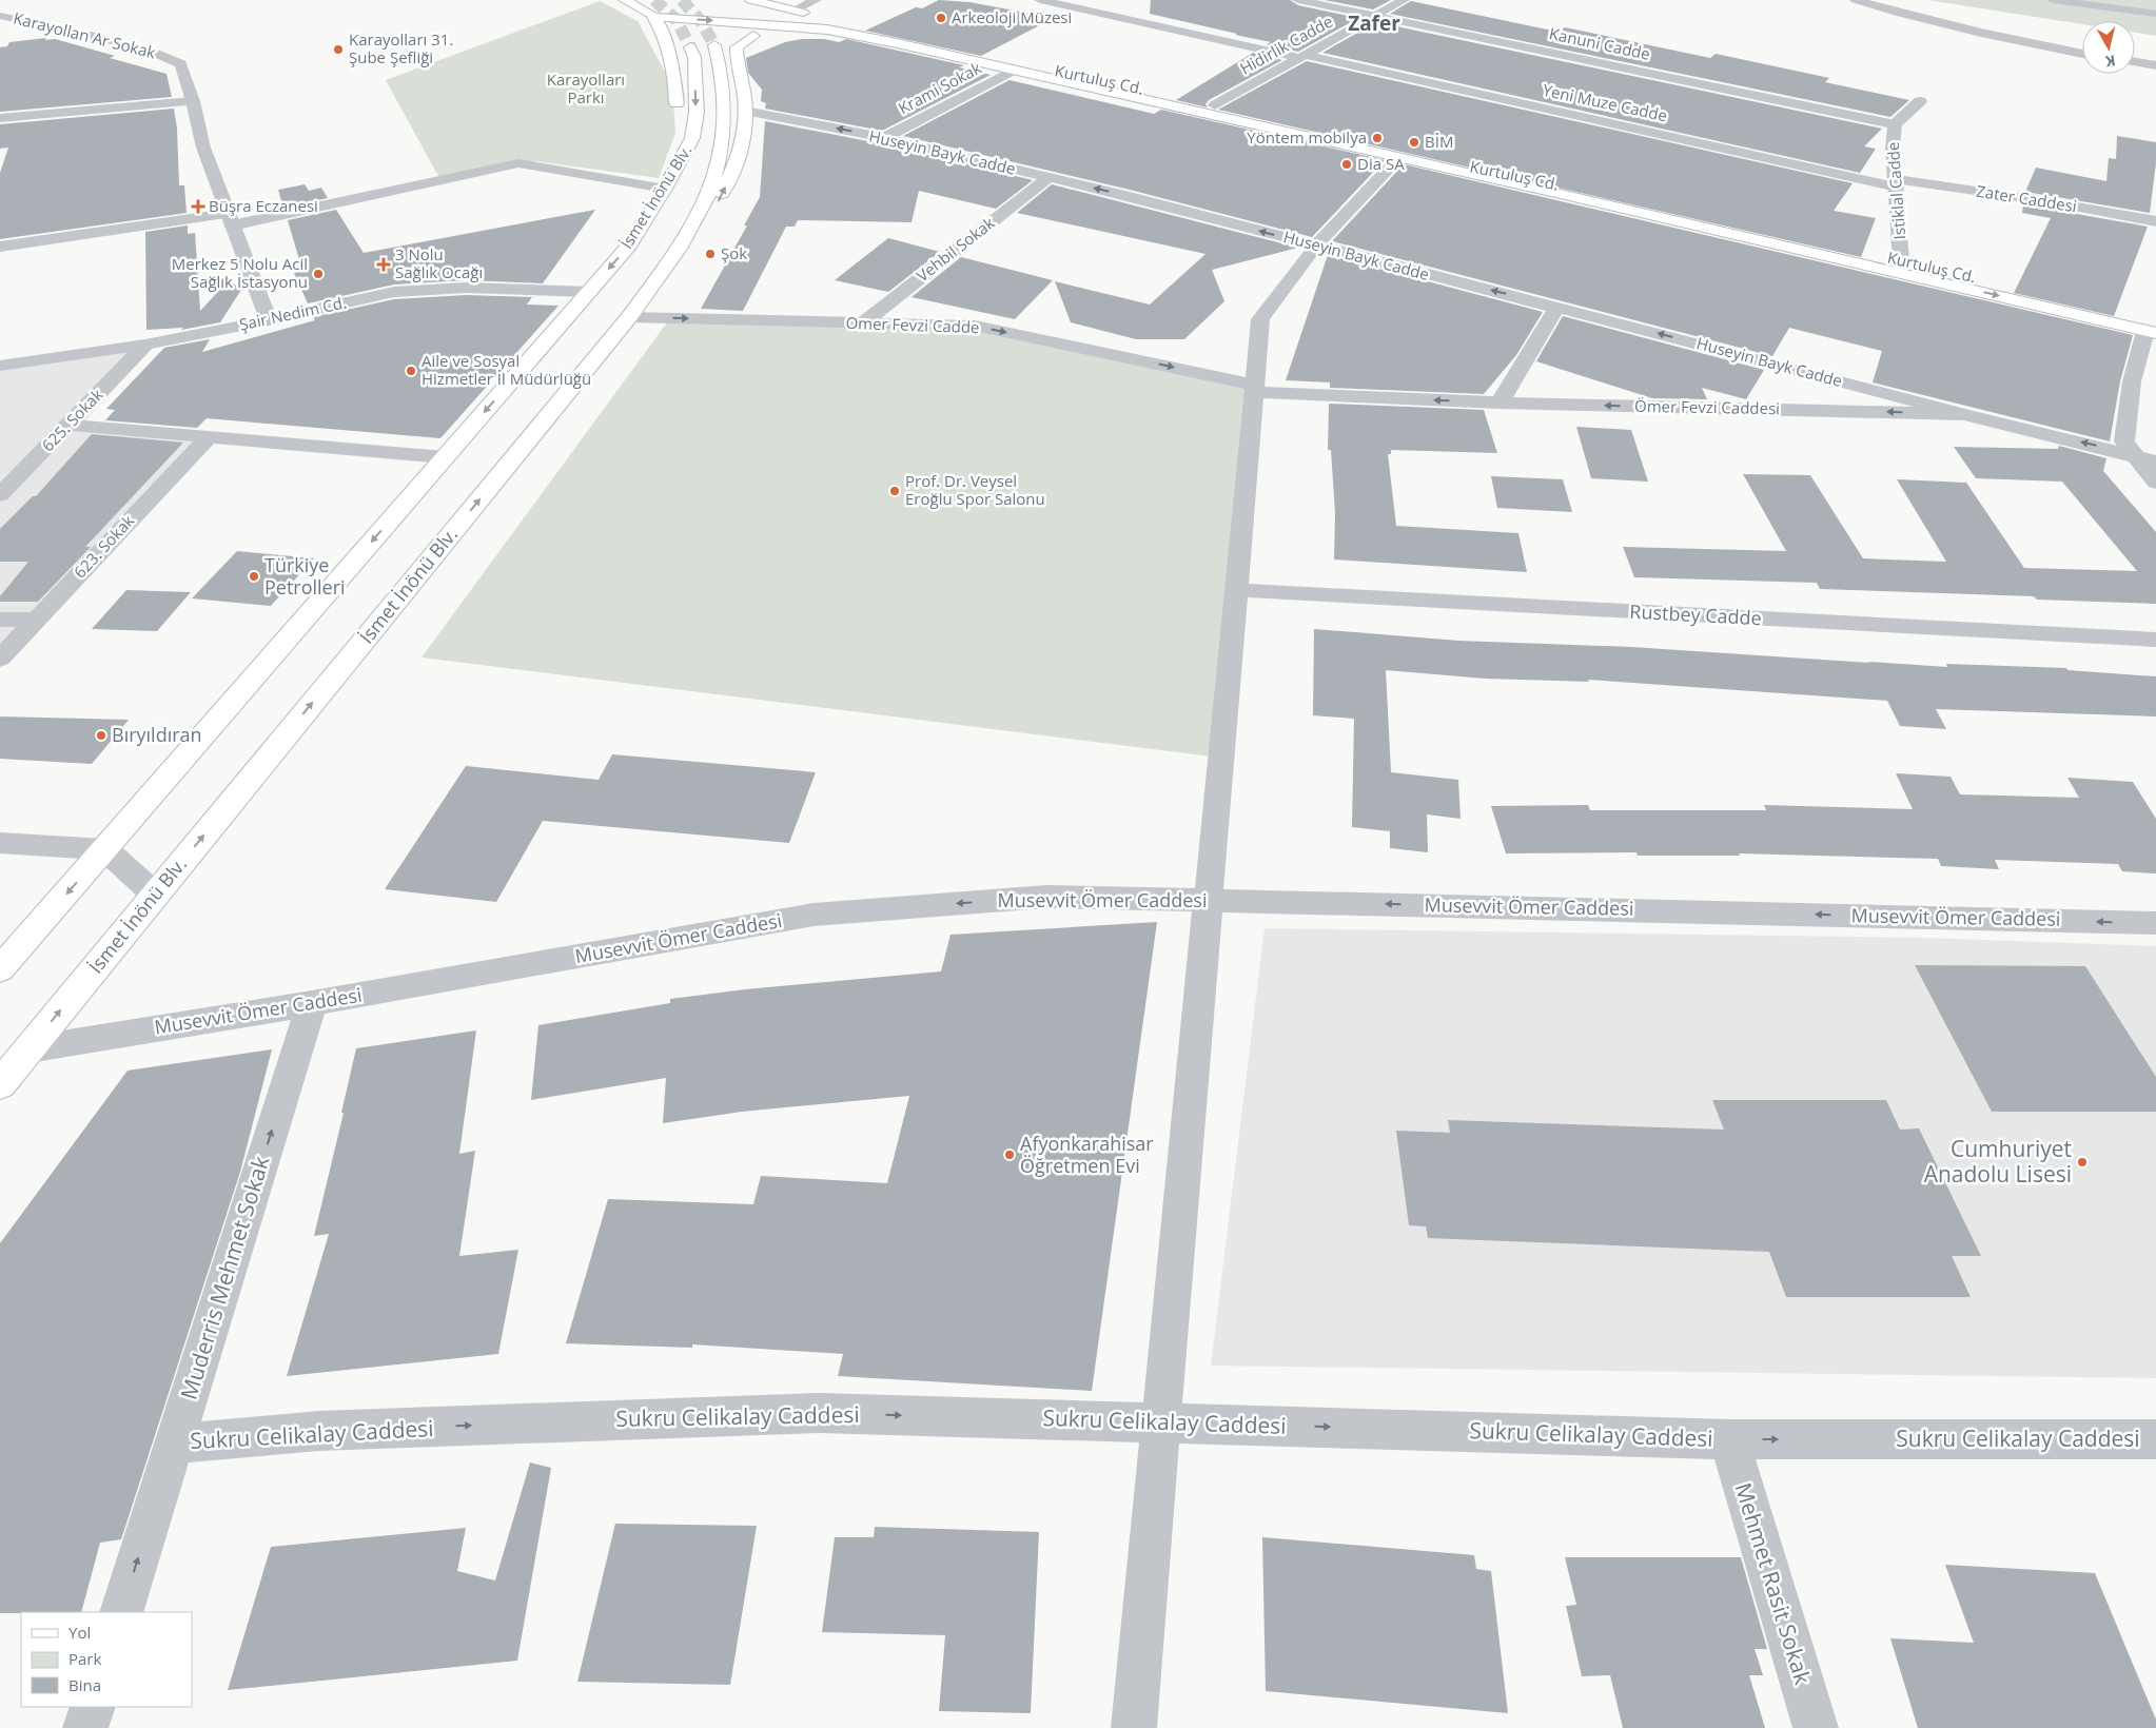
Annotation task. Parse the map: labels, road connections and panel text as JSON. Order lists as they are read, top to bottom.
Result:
{
  "streets": {
    "main road": ["Kurtuluş Cd.", "İsmet İnönü Blv."],
    "street": [
      "Karayollan Ar Sokak",
      "Kanuni Cadde",
      "Hidirlik Cadde",
      "Krami Sokak",
      "Yeni Muze Cadde",
      "Huseyin Bayk Cadde",
      "Istiklal Cadde",
      "Zater Caddesi",
      "Vehbil Sokak",
      "Şair Nedim Cd.",
      "Omer Fevzi Cadde",
      "Ömer Fevzi Caddesi",
      "625. Sokak",
      "623. Sokak",
      "Rustbey Cadde",
      "Musevvit Ömer Caddesi",
      "Muderris Mehmet Sokak",
      "Sukru Celikalay Caddesi",
      "Mehmet Rasit Sokak"
    ]
  },
  "crossings": [
    ["Karayollan Ar Sokak", "Şair Nedim Cd."],
    ["Kanuni Cadde", "Hidirlik Cadde"],
    ["Kanuni Cadde", "Istiklal Cadde"],
    ["Hidirlik Cadde", "Kurtuluş Cd."],
    ["Hidirlik Cadde", "Yeni Muze Cadde"],
    ["Kurtuluş Cd.", "Krami Sokak"],
    ["Kurtuluş Cd.", "Istiklal Cadde"],
    ["Krami Sokak", "Huseyin Bayk Cadde"],
    ["Yeni Muze Cadde", "Istiklal Cadde"],
    ["Yeni Muze Cadde", "Zater Caddesi"],
    ["Huseyin Bayk Cadde", "Vehbil Sokak"],
    ["Huseyin Bayk Cadde", "Ömer Fevzi Caddesi"],
    ["Istiklal Cadde", "Zater Caddesi"],
    ["İsmet İnönü Blv.", "Şair Nedim Cd."],
    ["İsmet İnönü Blv.", "Omer Fevzi Cadde"],
    ["İsmet İnönü Blv.", "Musevvit Ömer Caddesi"],
    ["Vehbil Sokak", "Omer Fevzi Cadde"],
    ["Şair Nedim Cd.", "625. Sokak"],
    ["Omer Fevzi Cadde", "Ömer Fevzi Caddesi"],
    ["Musevvit Ömer Caddesi", "Muderris Mehmet Sokak"],
    ["Muderris Mehmet Sokak", "Sukru Celikalay Caddesi"],
    ["Sukru Celikalay Caddesi", "Mehmet Rasit Sokak"]
  ],
  "one_way": [
    "Huseyin Bayk Cadde",
    "Omer Fevzi Cadde",
    "Ömer Fevzi Caddesi",
    "Musevvit Ömer Caddesi",
    "Muderris Mehmet Sokak",
    "Sukru Celikalay Caddesi"
  ],
  "districts": ["Zafer"],
  "parks": ["Karayolları Parkı"],
  "places": {
    "other": [
      "Arkeoloji Müzesi",
      "Karayolları 31. Şube Şefliği",
      "Yöntem mobilya",
      "BİM",
      "Dia SA",
      "Şok",
      "Merkez 5 Nolu Acil Sağlık İstasyonu",
      "Aile ve Sosyal Hizmetler İl Müdürlüğü",
      "Prof. Dr. Veysel Eroğlu Spor Salonu",
      "Türkiye Petrolleri",
      "Bıryıldıran",
      "Afyonkarahisar Öğretmen Evi",
      "Cumhuriyet Anadolu Lisesi"
    ],
    "health": ["Büşra Eczanesi", "3 Nolu Sağlık Ocağı"]
  },
  "legend": ["Yol", "Park", "Bina"],
  "north": "bottom"
}
